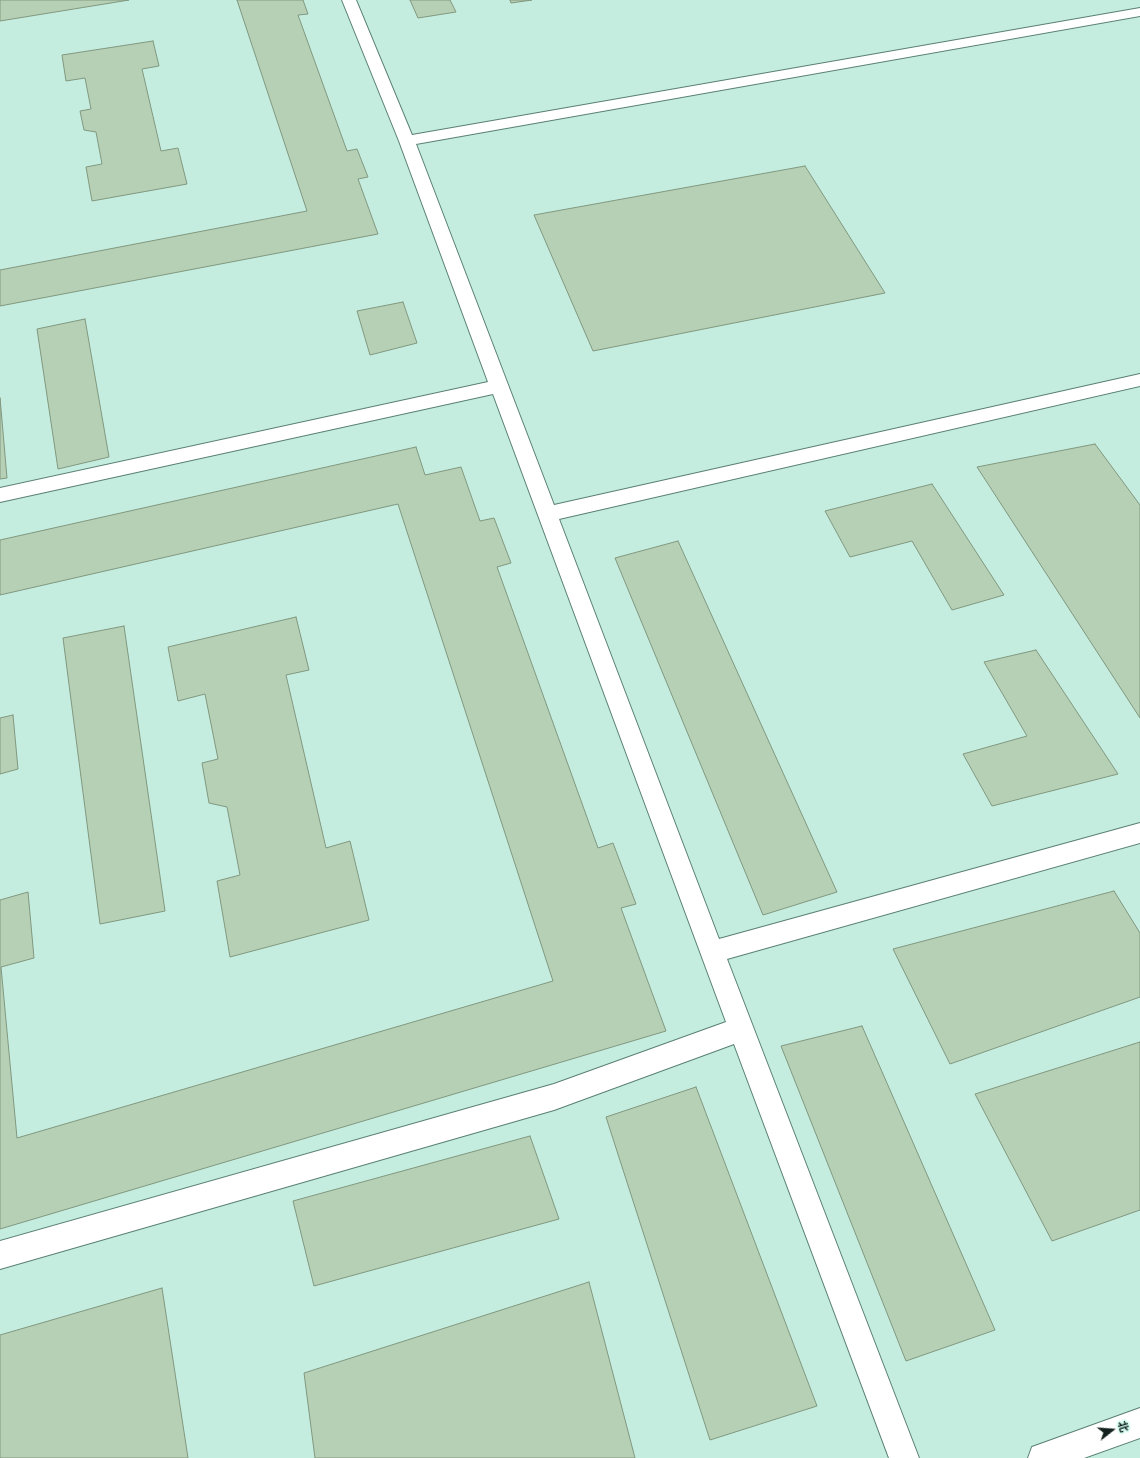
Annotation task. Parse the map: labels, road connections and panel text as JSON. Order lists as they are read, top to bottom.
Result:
{
  "north": "right"
}
